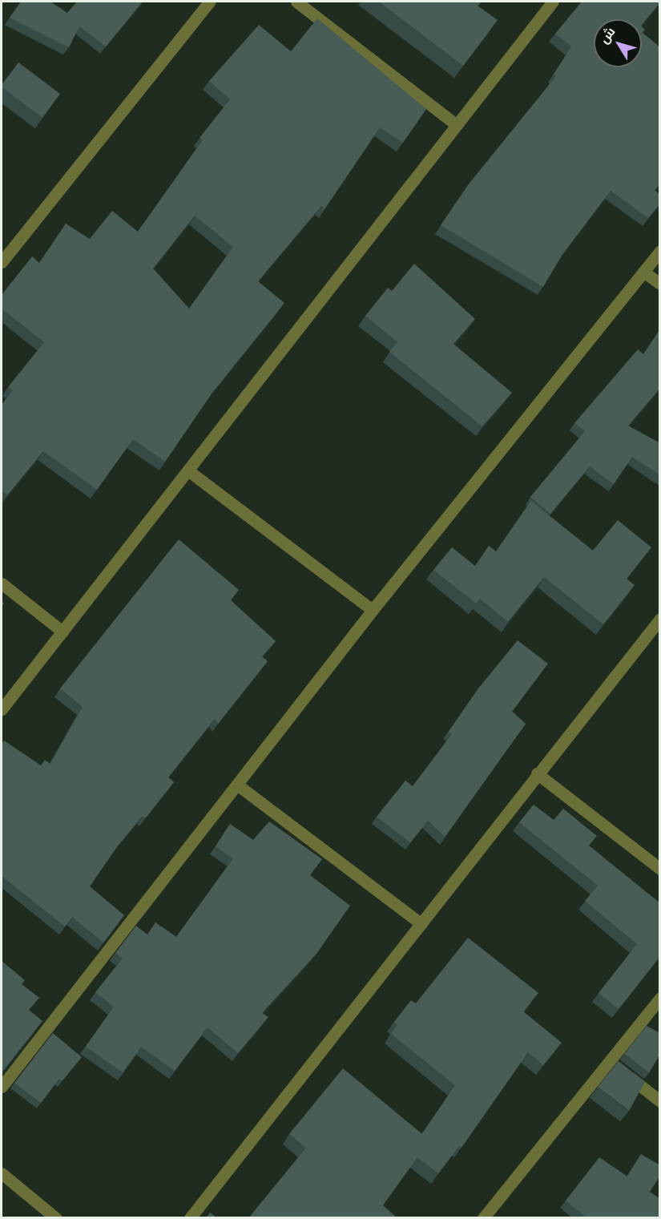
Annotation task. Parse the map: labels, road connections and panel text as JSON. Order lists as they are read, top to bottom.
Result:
{
  "north": "top left"
}
